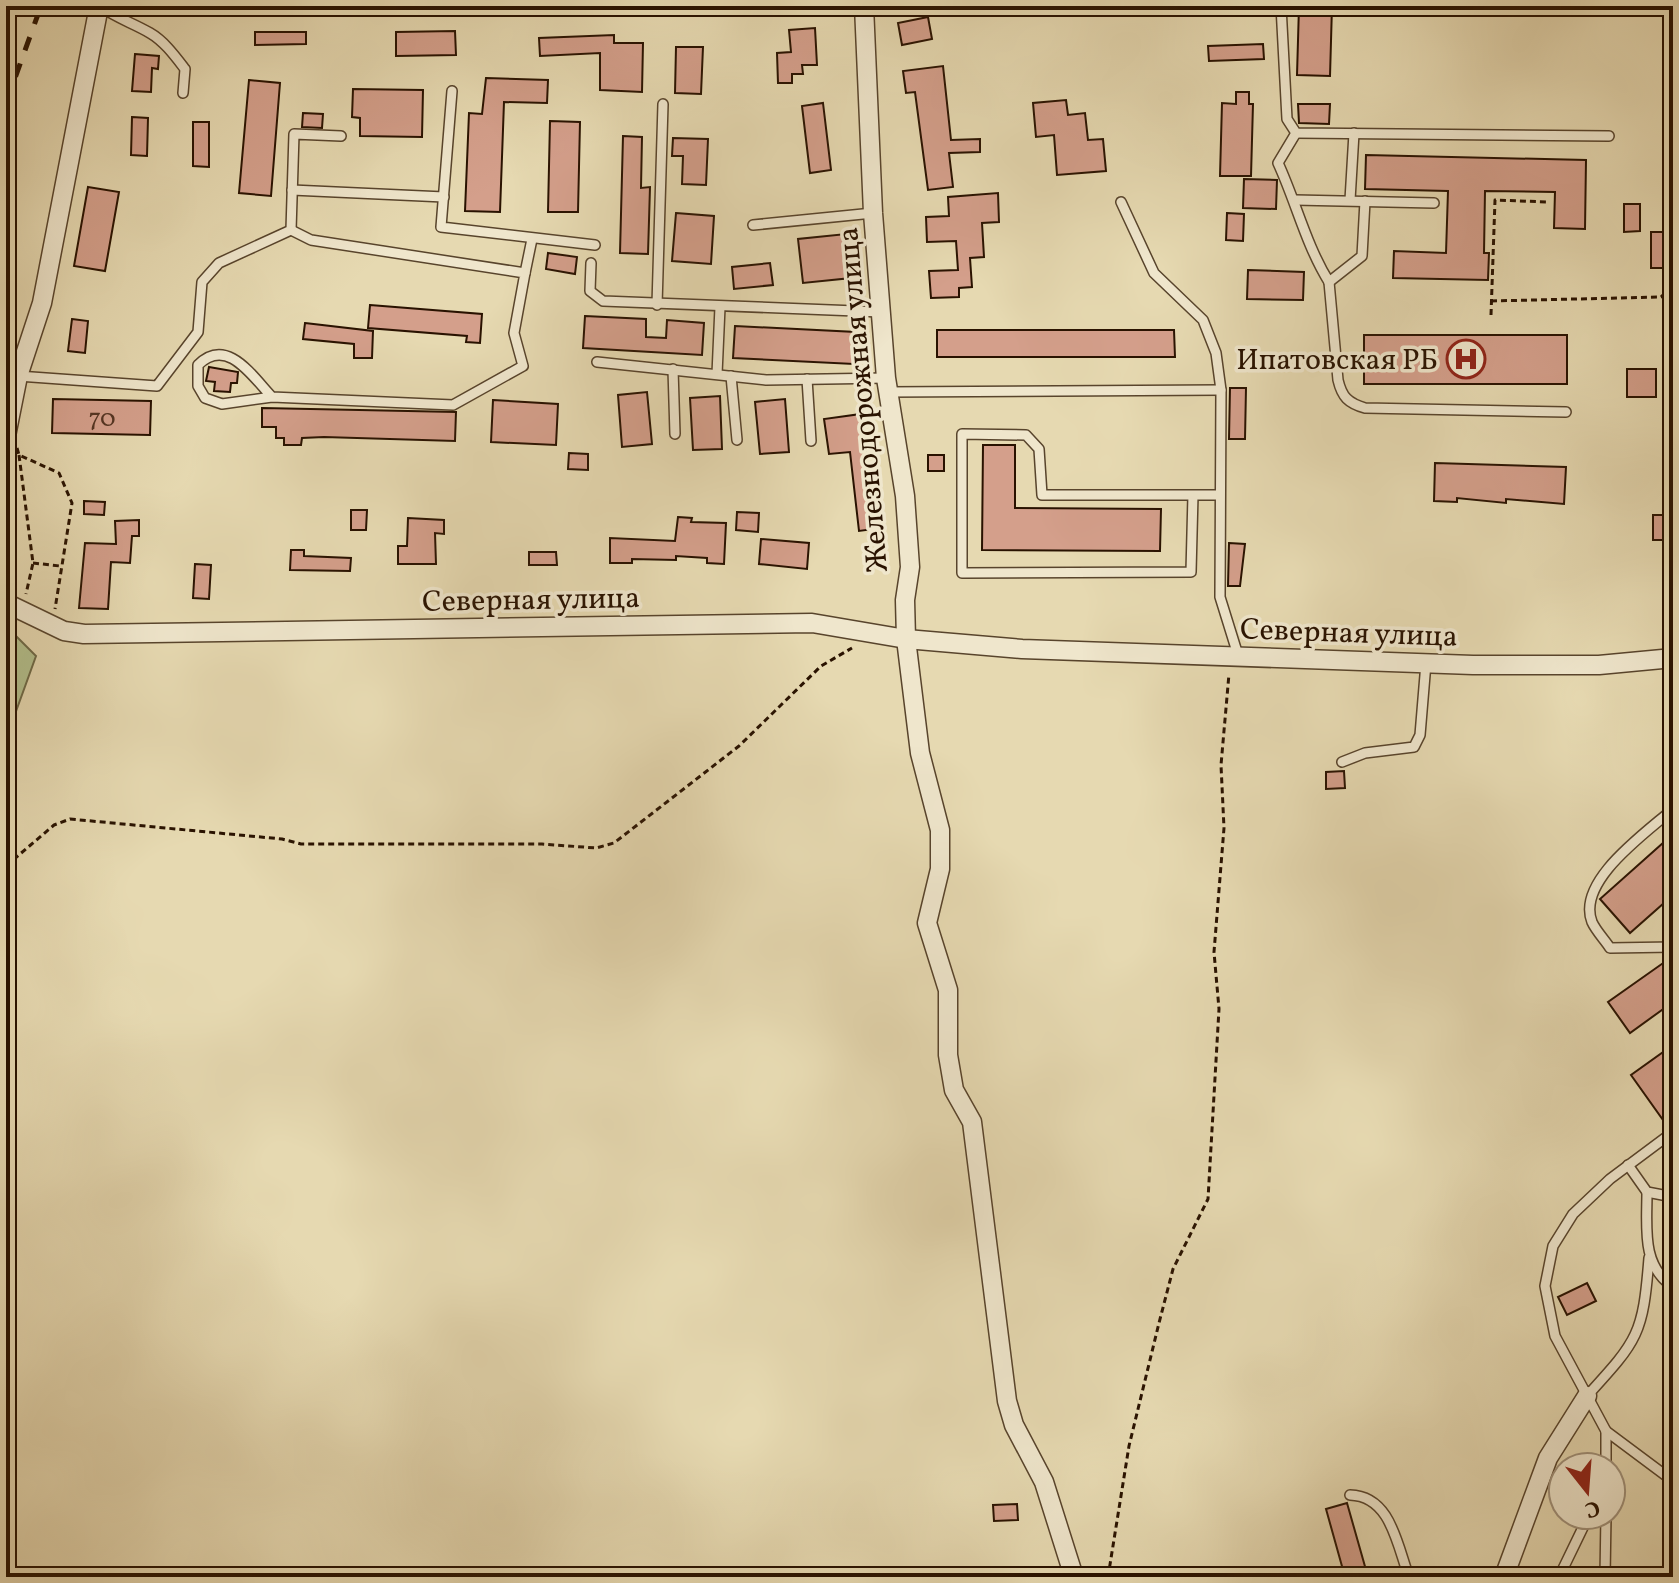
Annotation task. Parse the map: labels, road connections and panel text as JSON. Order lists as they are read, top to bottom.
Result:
{
  "streets": {
    "street": ["Железнодорожная улица", "Северная улица"]
  },
  "crossings": [
    ["Железнодорожная улица", "Северная улица"]
  ],
  "places": {
    "hospital": ["Ипатовская РБ"]
  },
  "house_numbers": ["70"],
  "north": "bottom"
}
